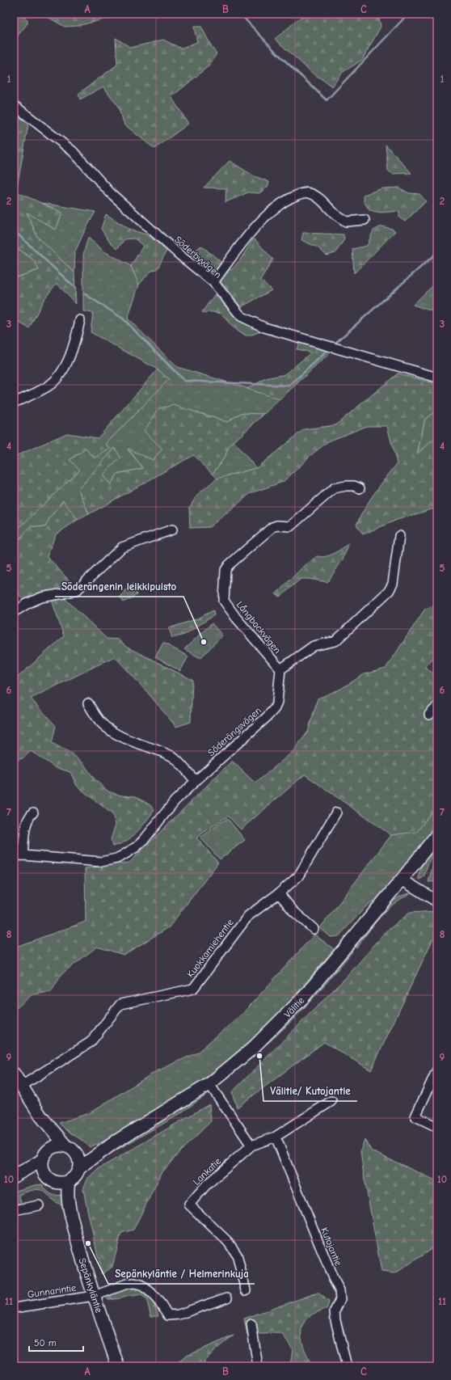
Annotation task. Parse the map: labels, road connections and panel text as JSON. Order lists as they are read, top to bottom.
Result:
{
  "streets": {
    "main road": ["Välitie", "Sepänkyläntie"],
    "street": [
      "Söderbyvägen",
      "Långbackvägen",
      "Söderängsvägen",
      "Kuokkamiehentie",
      "Lankatie",
      "Kutojantie",
      "Gunnarintie"
    ]
  },
  "crossings": [
    ["Långbackvägen", "Söderängsvägen"],
    ["Välitie", "Sepänkyläntie"],
    ["Lankatie", "Kutojantie"],
    ["Sepänkyläntie", "Gunnarintie"]
  ],
  "places": ["Söderängenin leikkipuisto", "Välitie/ Kutojantie", "Sepänkyläntie / Helmerinkuja"],
  "scale_bar": "50 m",
  "grid": {
    "columns": ["A", "B", "C"],
    "rows": [
      "1",
      "2",
      "3",
      "4",
      "5",
      "6",
      "7",
      "8",
      "9",
      "10",
      "11"
    ]
  }
}
